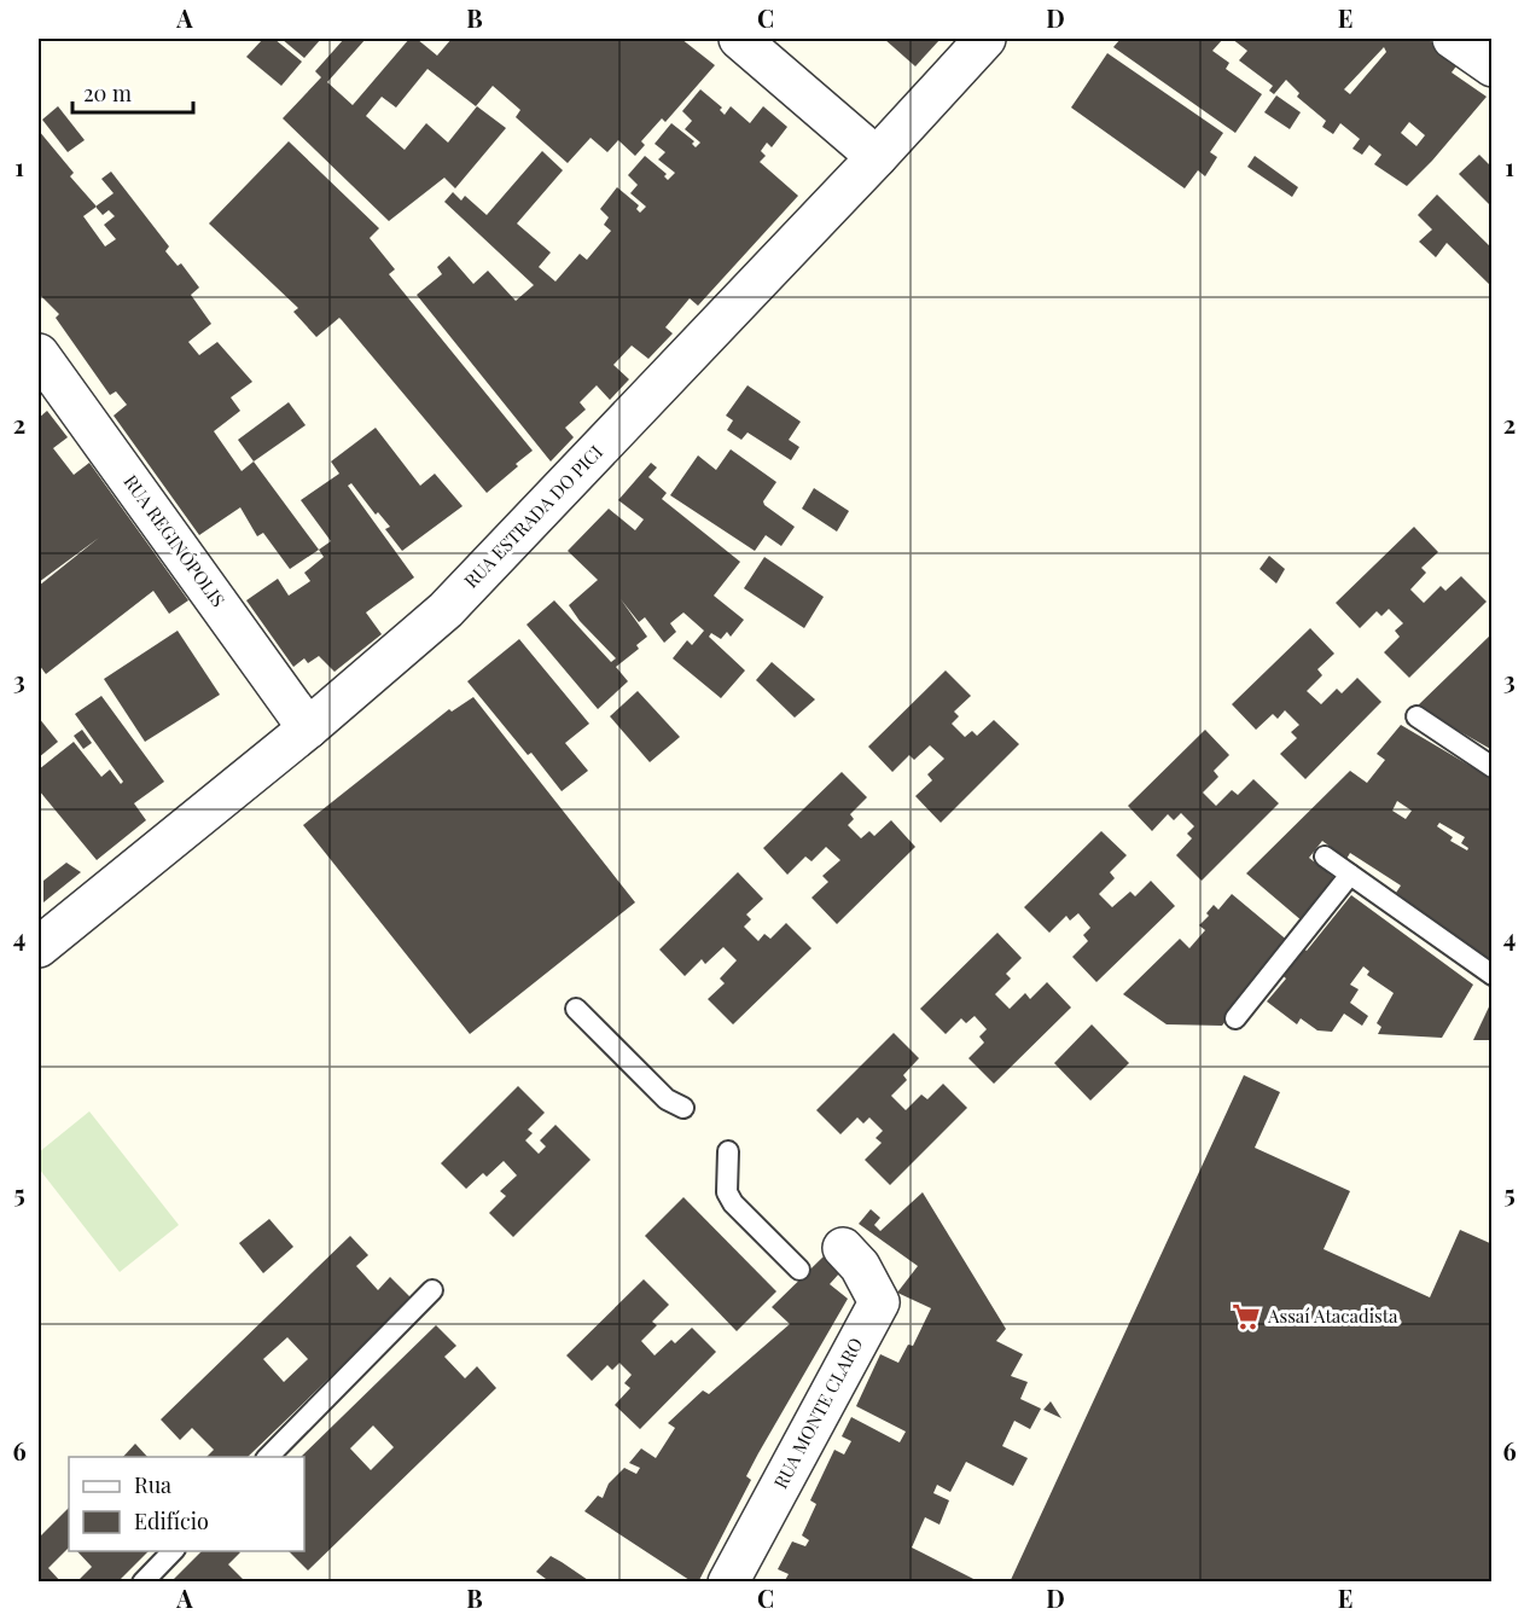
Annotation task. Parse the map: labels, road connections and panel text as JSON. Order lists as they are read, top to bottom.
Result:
{
  "streets": {
    "street": ["RUA ESTRADA DO PICI", "RUA REGINÓPOLIS", "RUA MONTE CLARO"]
  },
  "crossings": [
    ["RUA ESTRADA DO PICI", "RUA REGINÓPOLIS"]
  ],
  "places": {
    "supermarket": ["Assaí Atacadista"]
  },
  "legend": ["Rua", "Edifício"],
  "scale_bar": "20 m",
  "grid": {
    "columns": [
      "A",
      "B",
      "C",
      "D",
      "E"
    ],
    "rows": [
      "1",
      "2",
      "3",
      "4",
      "5",
      "6"
    ]
  }
}
